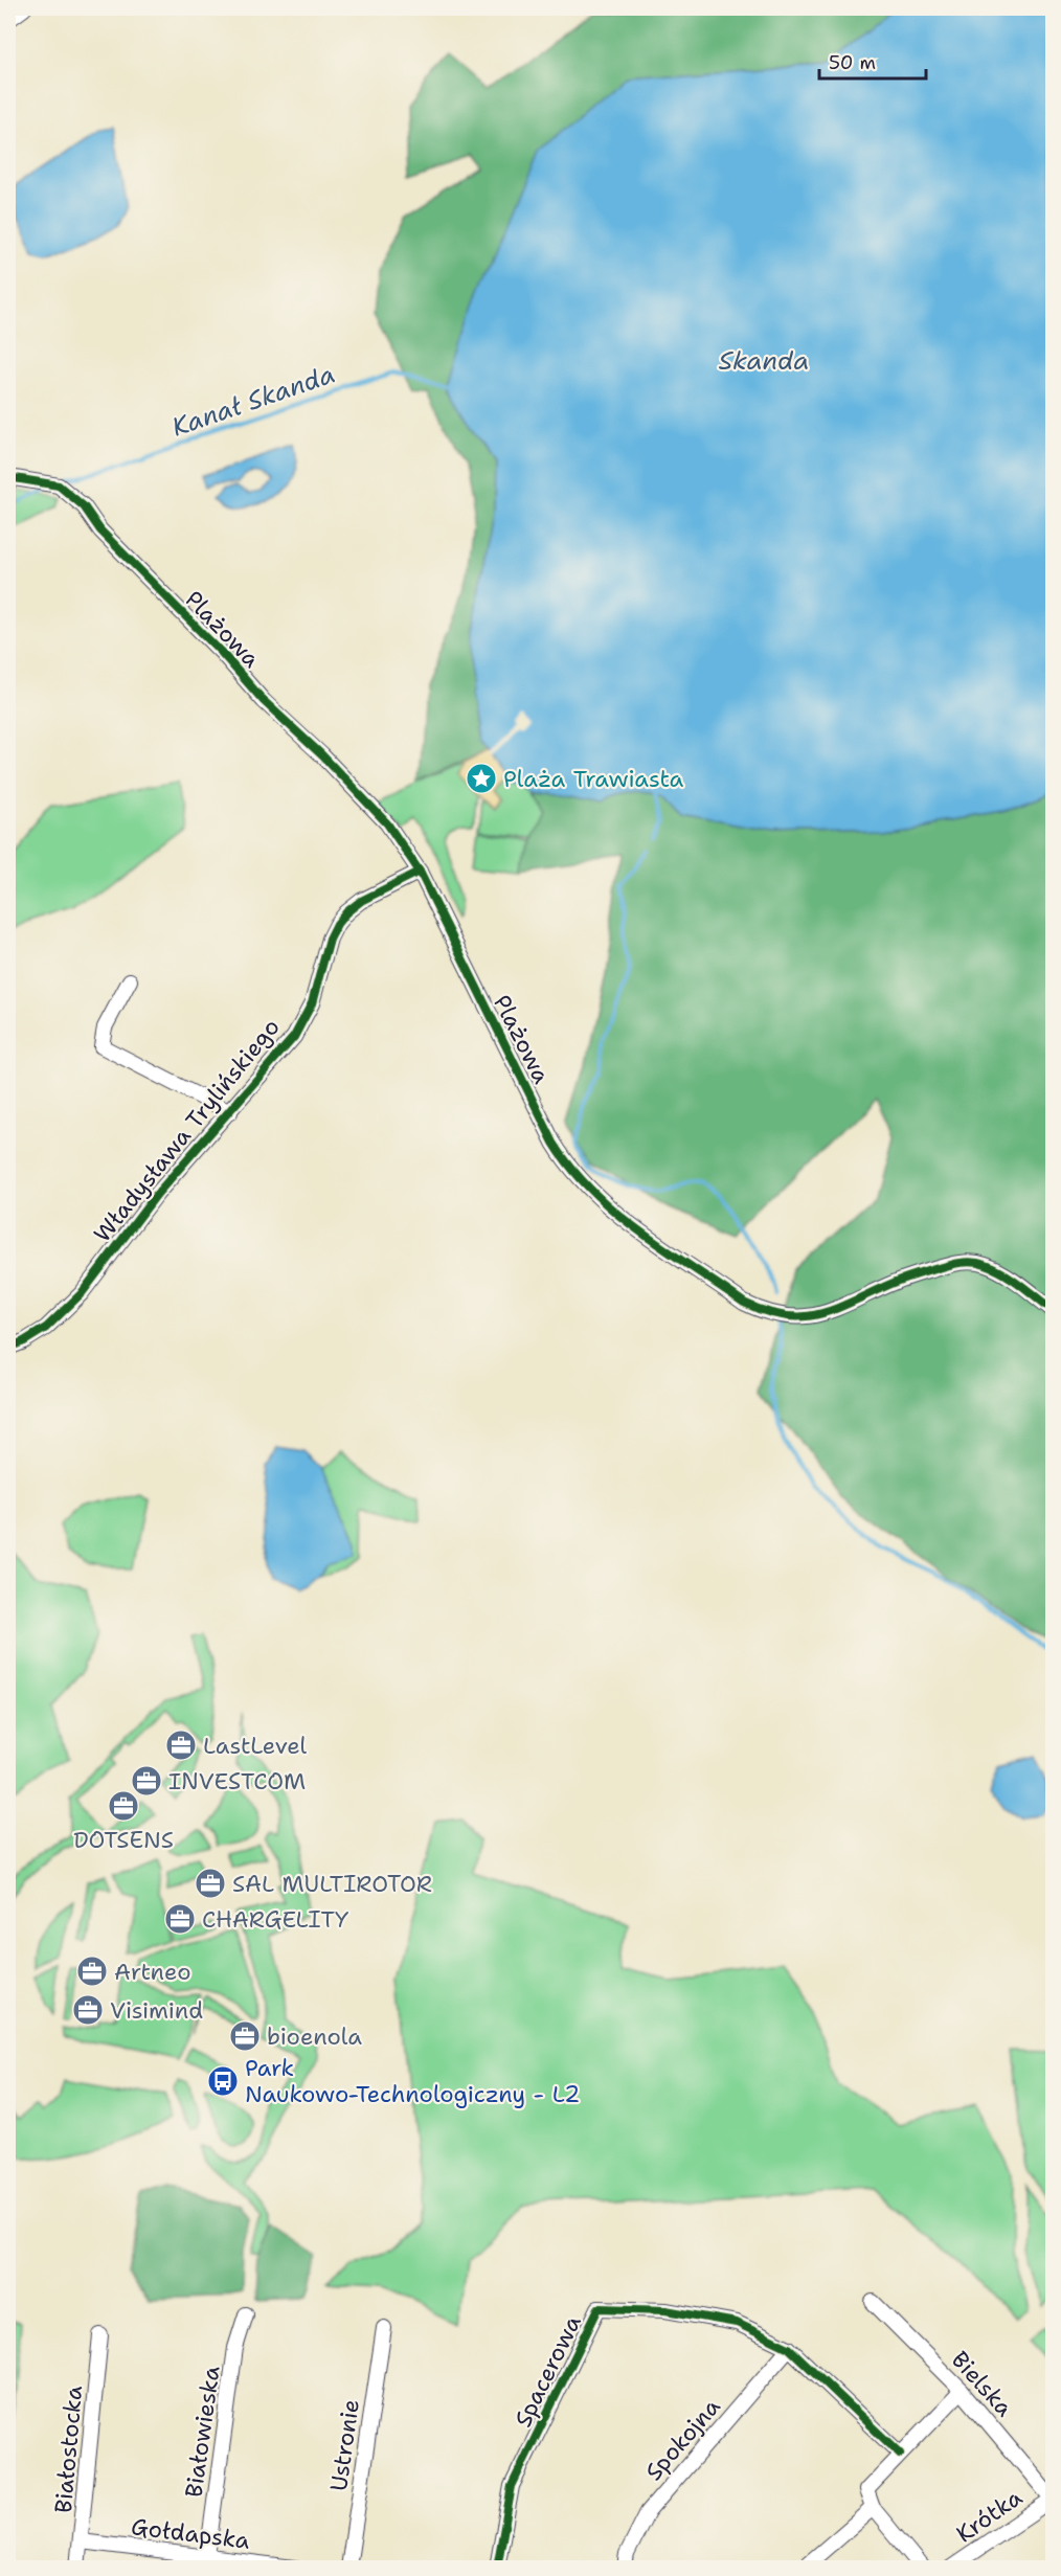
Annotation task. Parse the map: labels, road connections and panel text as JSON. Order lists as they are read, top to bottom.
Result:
{
  "streets": {
    "street": [
      "Plażowa",
      "Władysława Trylińskiego",
      "Spacerowa",
      "Bielska",
      "Białowieska",
      "Spokojna",
      "Ustronie",
      "Białostocka",
      "Krótka",
      "Gołdapska"
    ]
  },
  "crossings": [
    ["Plażowa", "Władysława Trylińskiego"],
    ["Spacerowa", "Spokojna"],
    ["Bielska", "Krótka"],
    ["Białowieska", "Gołdapska"],
    ["Białostocka", "Gołdapska"]
  ],
  "water": ["Skanda", "Kanał Skanda"],
  "places": {
    "place": ["Plaża Trawiasta"],
    "office": [
      "LastLevel",
      "INVESTCOM",
      "DOTSENS",
      "SAL MULTIROTOR",
      "CHARGELITY",
      "Artneo",
      "Visimind",
      "bioenola"
    ],
    "bus stop": ["Park Naukowo-Technologiczny - L2"]
  },
  "scale_bar": "50 m"
}
